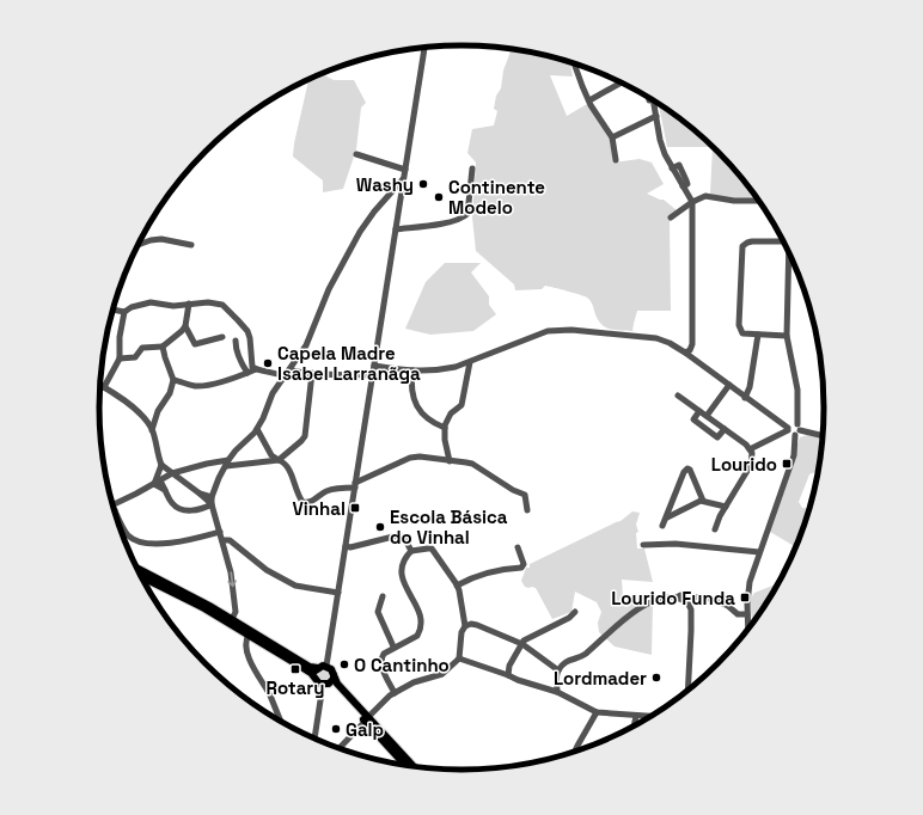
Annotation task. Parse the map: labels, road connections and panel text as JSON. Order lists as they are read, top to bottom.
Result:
{
  "places": {
    "other": [
      "Washy",
      "Continente Modelo",
      "Capela Madre Isabel Larranãga",
      "Escola Básica do Vinhal",
      "O Cantinho",
      "Lordmader",
      "Galp"
    ],
    "transit": [
      "Lourido",
      "Vinhal",
      "Lourido Funda",
      "Rotary"
    ]
  }
}
